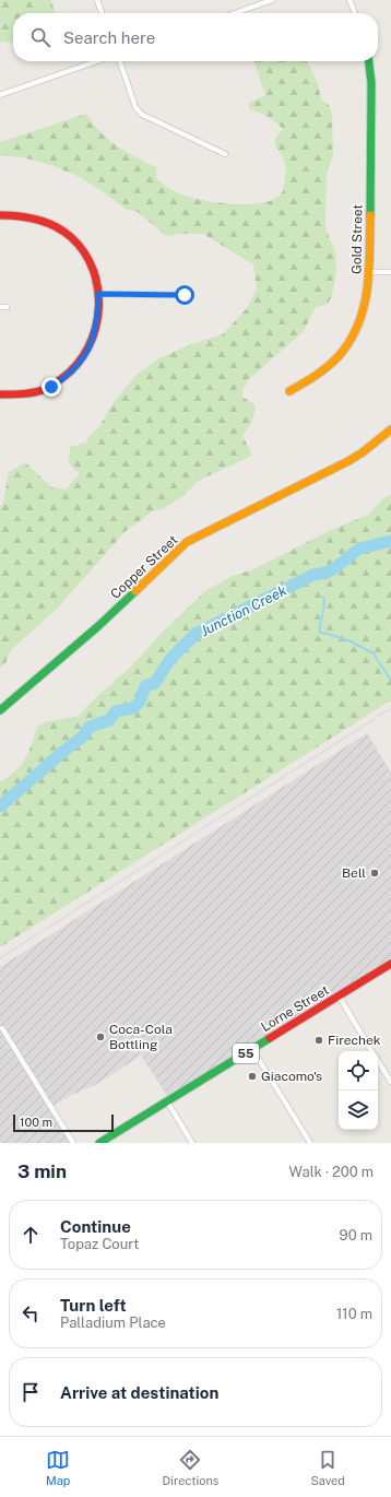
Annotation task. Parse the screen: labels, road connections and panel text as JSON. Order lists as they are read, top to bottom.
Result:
{
  "streets": {
    "street": [
      "Gold Street",
      "Copper Street",
      "Lorne Street",
      "55"
    ]
  },
  "water": ["Junction Creek"],
  "places": [
    "Bell",
    "Coca-Cola Bottling",
    "Firechek",
    "Giacomo's"
  ],
  "scale_bar": "100 m",
  "page": {
    "search": "Search here",
    "scale": "100 m",
    "heading": ["3 min", "Walk · 200 m"],
    "list": [
      ["Continue", "Topaz Court", "90 m"],
      ["Turn left", "Palladium Place", "110 m"],
      "Arrive at destination"
    ],
    "nav": ["Map", "Directions", "Saved"]
  }
}
